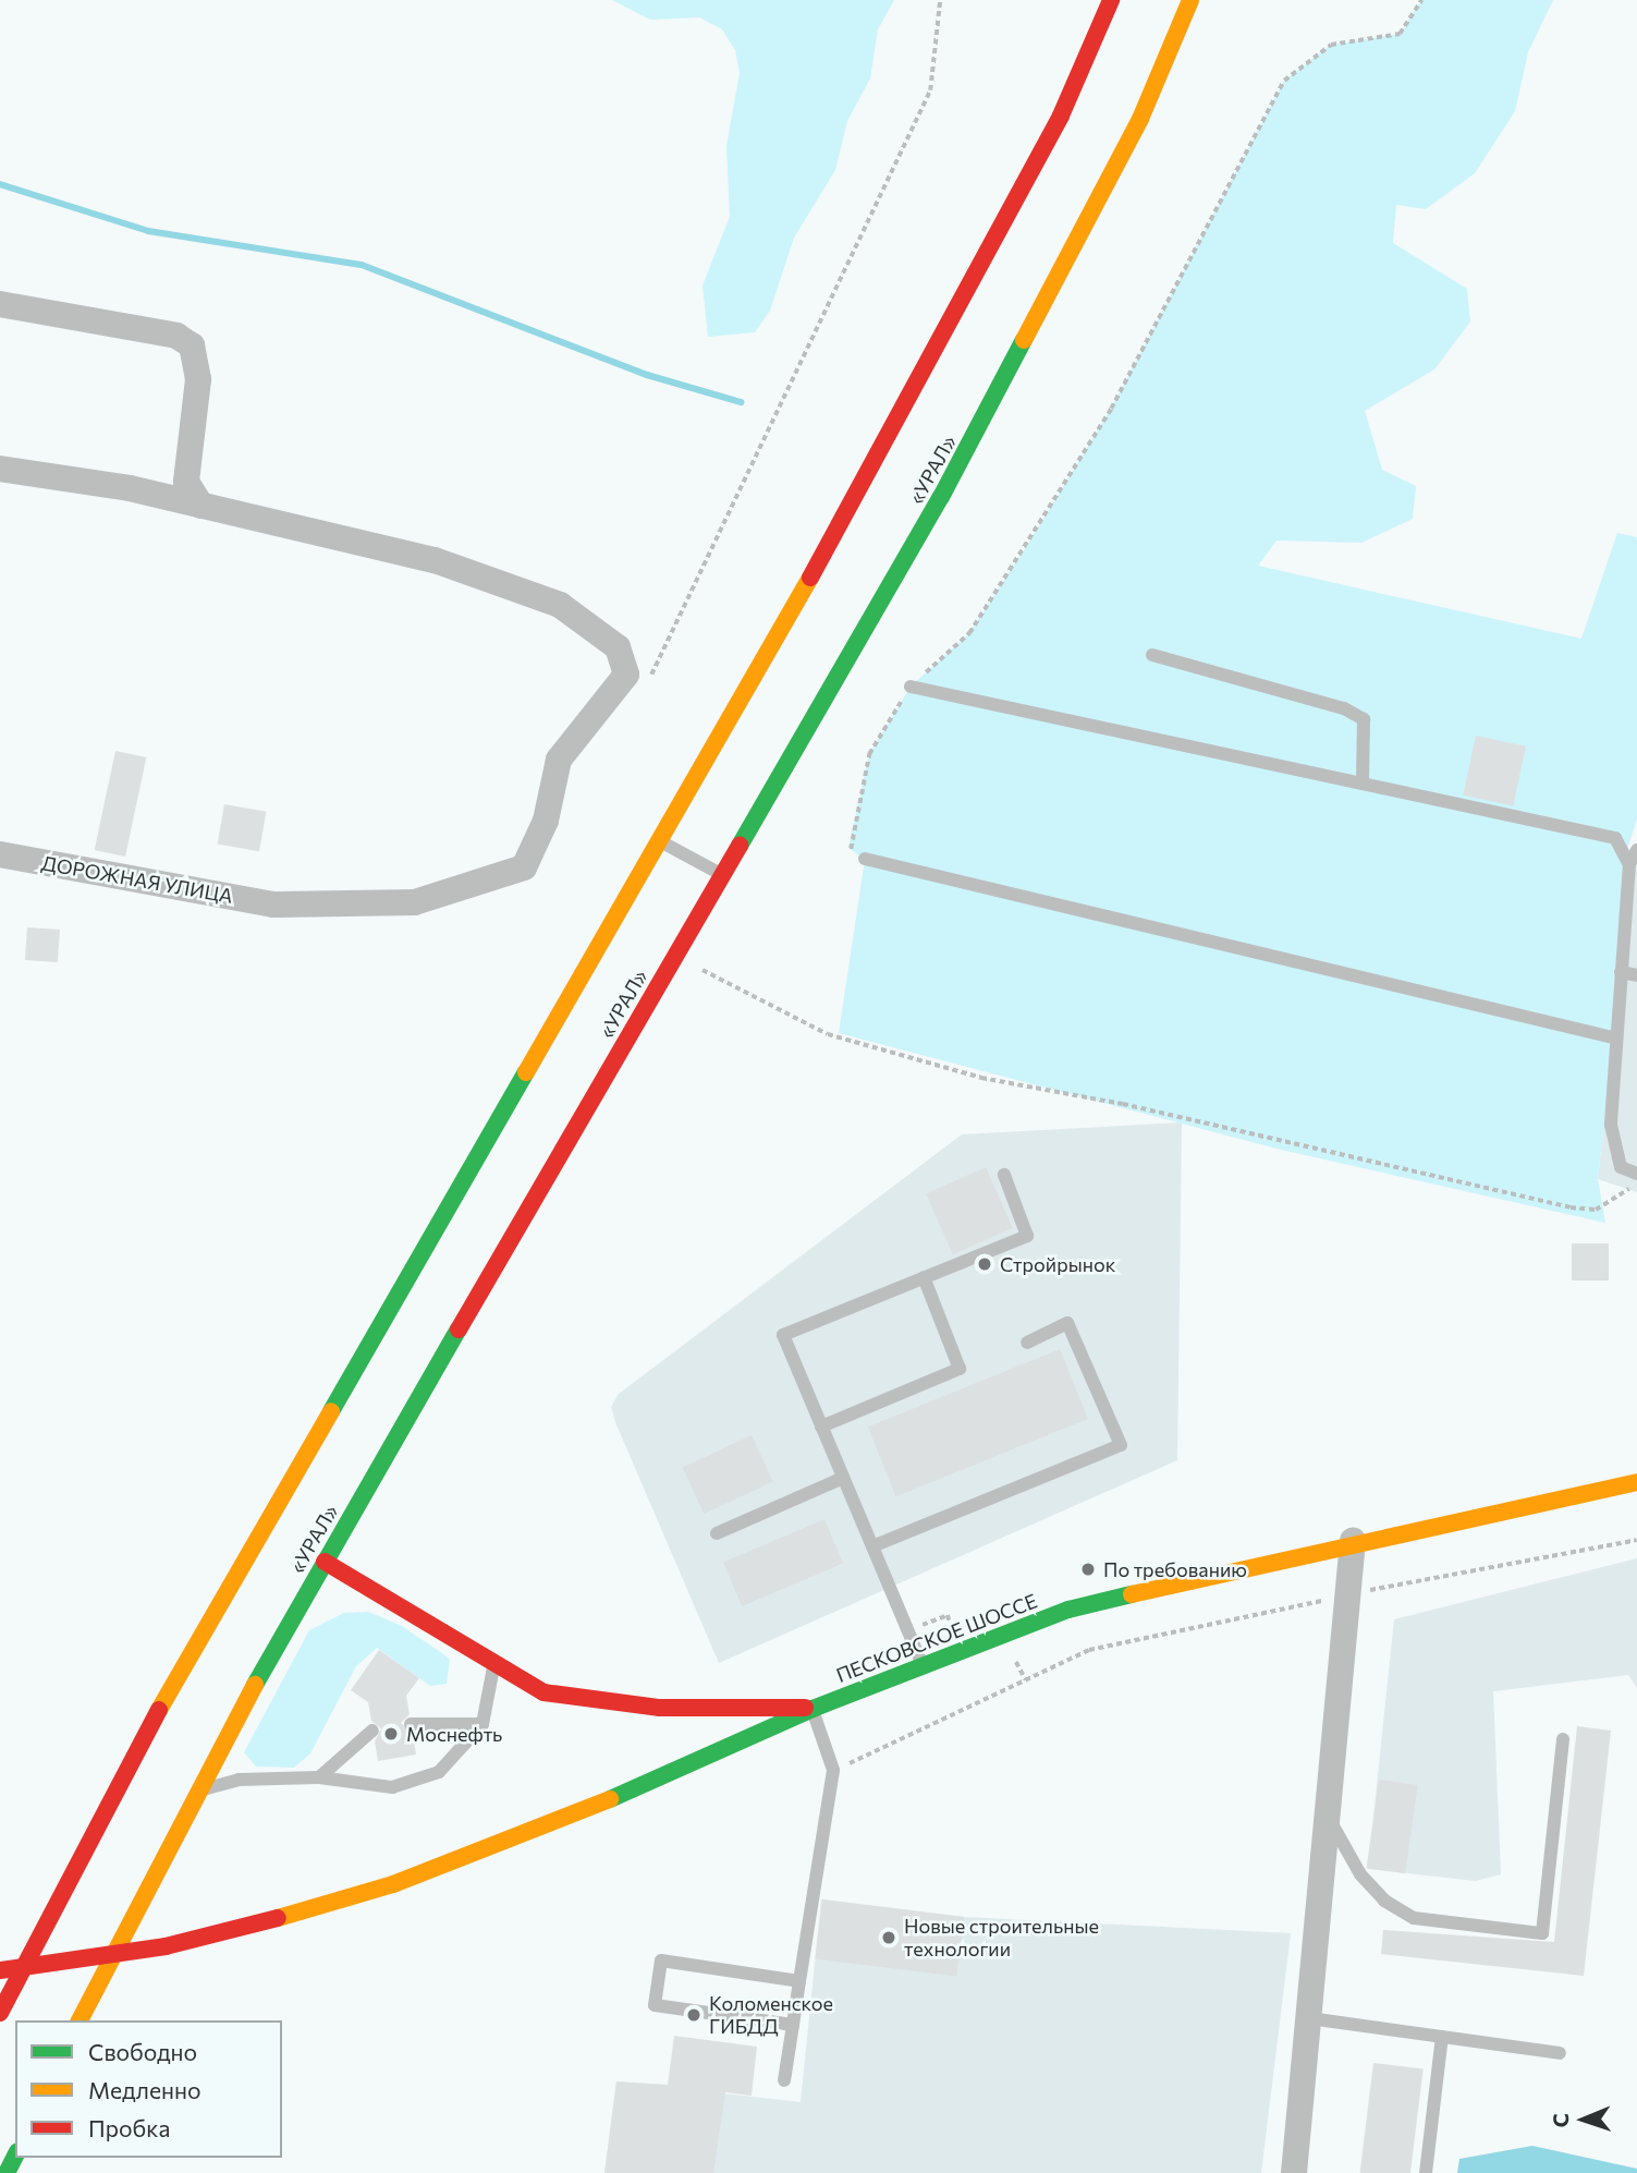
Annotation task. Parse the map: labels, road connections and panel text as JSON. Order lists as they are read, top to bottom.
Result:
{
  "streets": {
    "main road": ["«УРАЛ»", "ПЕСКОВСКОЕ ШОССЕ"],
    "street": ["ДОРОЖНАЯ УЛИЦА"]
  },
  "places": [
    "Стройрынок",
    "По требованию",
    "Моснефть",
    "Новые строительные технологии",
    "Коломенское ГИБДД"
  ],
  "legend": ["Свободно", "Медленно", "Пробка"],
  "north": "left"
}
